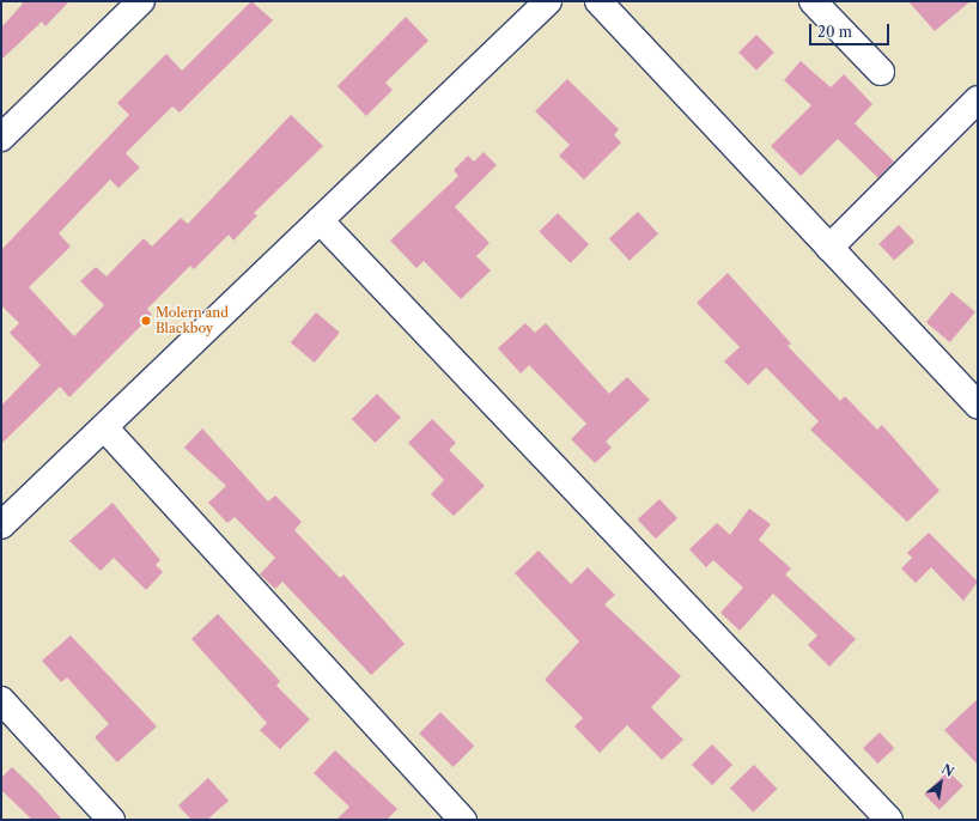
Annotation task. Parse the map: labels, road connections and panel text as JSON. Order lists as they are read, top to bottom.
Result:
{
  "places": ["Molern and Blackboy"],
  "scale_bar": "20 m",
  "north": "top right"
}
